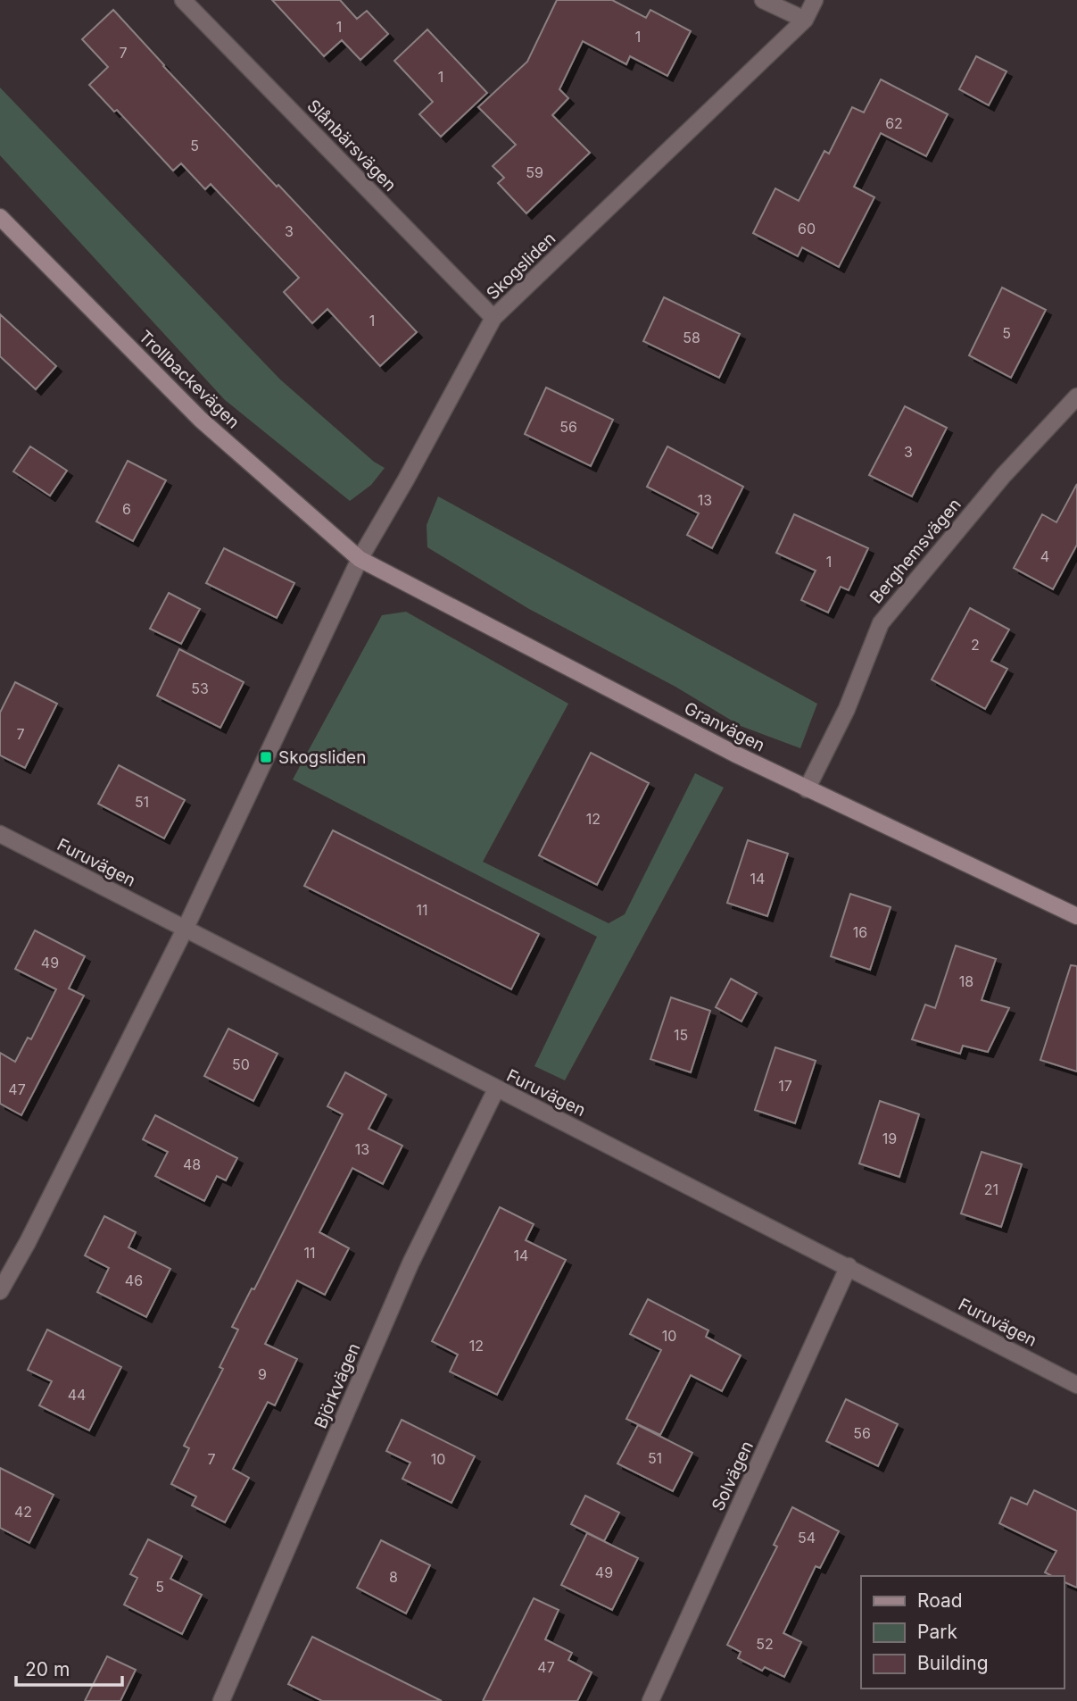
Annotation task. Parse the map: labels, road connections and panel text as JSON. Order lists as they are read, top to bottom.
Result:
{
  "streets": {
    "street": [
      "Slånbärsvägen",
      "Skogsliden",
      "Trollbackevägen",
      "Berghemsvägen",
      "Granvägen",
      "Furuvägen",
      "Björkvägen",
      "Solvägen"
    ]
  },
  "crossings": [
    ["Slånbärsvägen", "Skogsliden"],
    ["Skogsliden", "Trollbackevägen"],
    ["Skogsliden", "Granvägen"],
    ["Skogsliden", "Furuvägen"],
    ["Trollbackevägen", "Granvägen"],
    ["Berghemsvägen", "Granvägen"],
    ["Furuvägen", "Björkvägen"],
    ["Furuvägen", "Solvägen"]
  ],
  "places": {
    "transit": ["Skogsliden"]
  },
  "house_numbers": [
    "1",
    "1",
    "7",
    "1",
    "62",
    "5",
    "59",
    "60",
    "3",
    "1",
    "5",
    "58",
    "56",
    "3",
    "13",
    "6",
    "4",
    "1",
    "2",
    "53",
    "7",
    "51",
    "12",
    "14",
    "11",
    "16",
    "49",
    "18",
    "15",
    "50",
    "17",
    "47",
    "19",
    "13",
    "48",
    "21",
    "11",
    "14",
    "46",
    "10",
    "12",
    "9",
    "44",
    "56",
    "51",
    "7",
    "10",
    "42",
    "54",
    "49",
    "8",
    "5",
    "52",
    "47"
  ],
  "legend": ["Road", "Park", "Building"],
  "scale_bar": "20 m"
}
